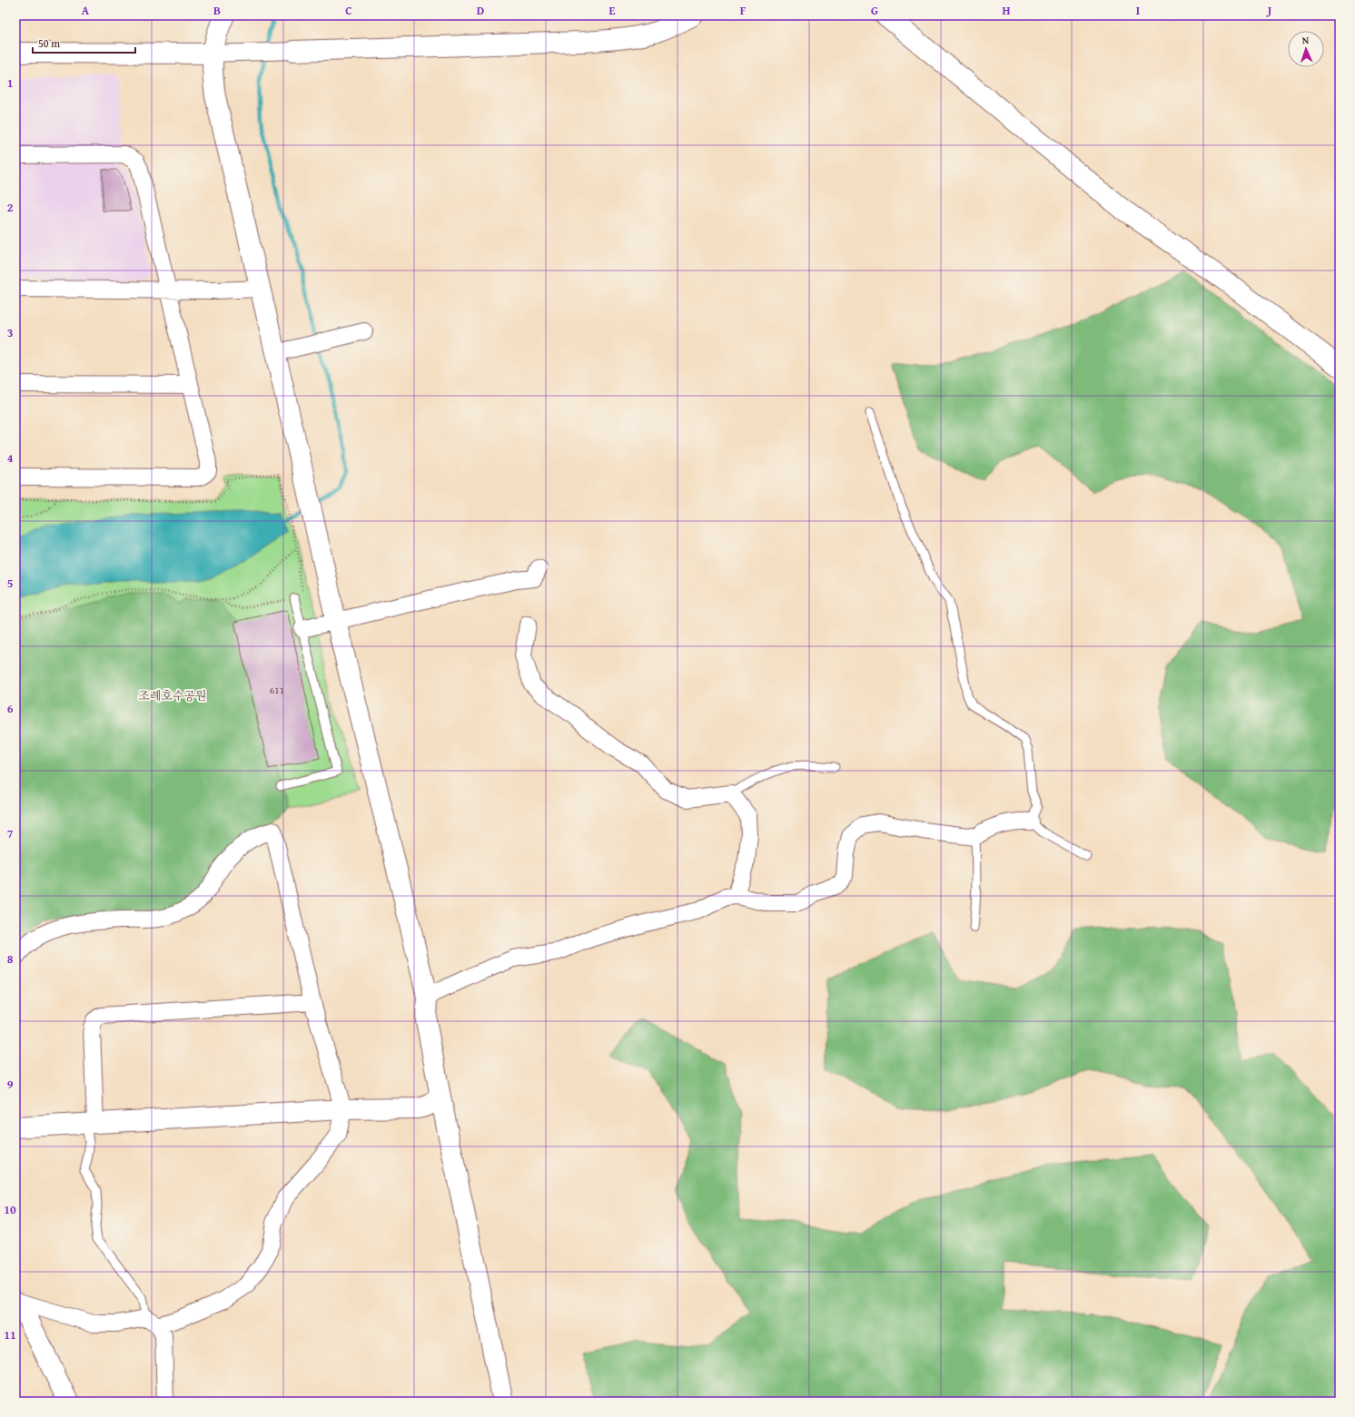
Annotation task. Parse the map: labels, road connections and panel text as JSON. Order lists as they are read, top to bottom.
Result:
{
  "parks": ["조례호수공원"],
  "house_numbers": ["611"],
  "scale_bar": "50 m",
  "north": "top",
  "grid": {
    "columns": [
      "A",
      "B",
      "C",
      "D",
      "E",
      "F",
      "G",
      "H",
      "I",
      "J"
    ],
    "rows": [
      "1",
      "2",
      "3",
      "4",
      "5",
      "6",
      "7",
      "8",
      "9",
      "10",
      "11"
    ]
  }
}
